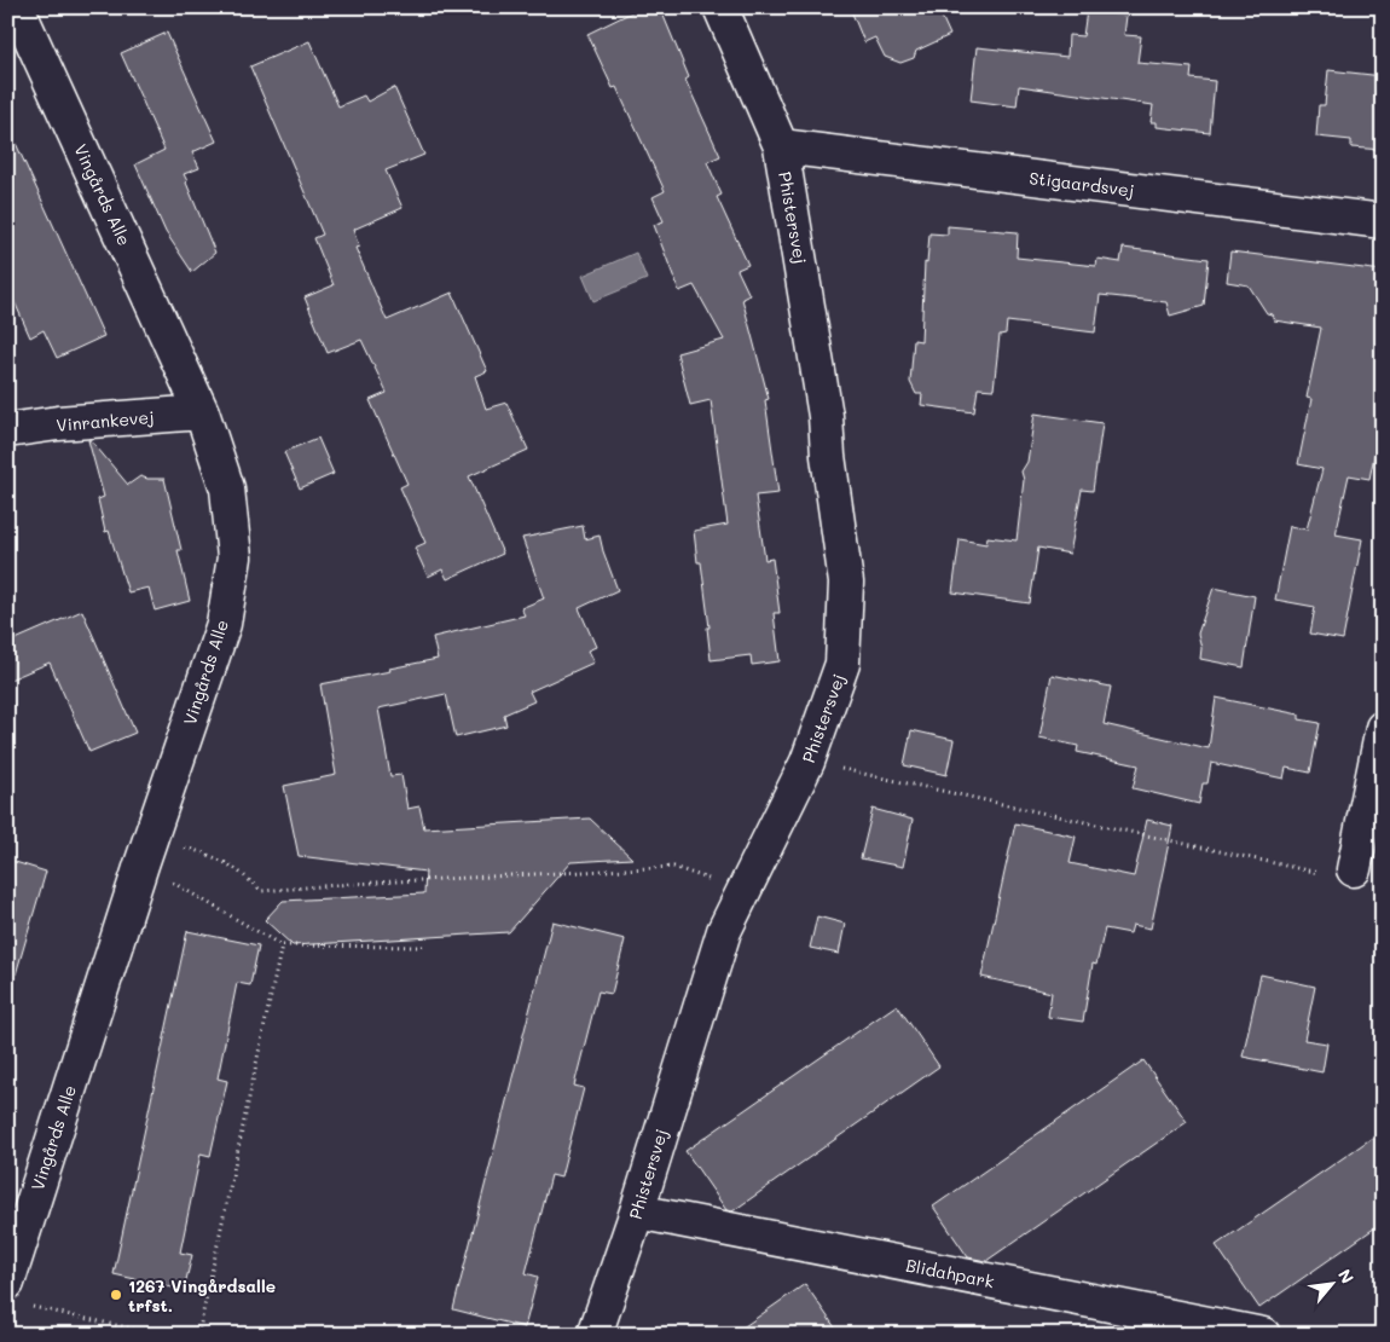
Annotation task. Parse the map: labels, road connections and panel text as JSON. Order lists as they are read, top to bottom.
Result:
{
  "streets": {
    "street": [
      "Stigaardsvej",
      "Vingårds Alle",
      "Phistersvej",
      "Vinrankevej",
      "Blidahpark"
    ]
  },
  "crossings": [
    ["Stigaardsvej", "Phistersvej"],
    ["Vingårds Alle", "Vinrankevej"],
    ["Phistersvej", "Blidahpark"]
  ],
  "places": ["1267 Vingårdsalle trfst."],
  "north": "top right"
}
